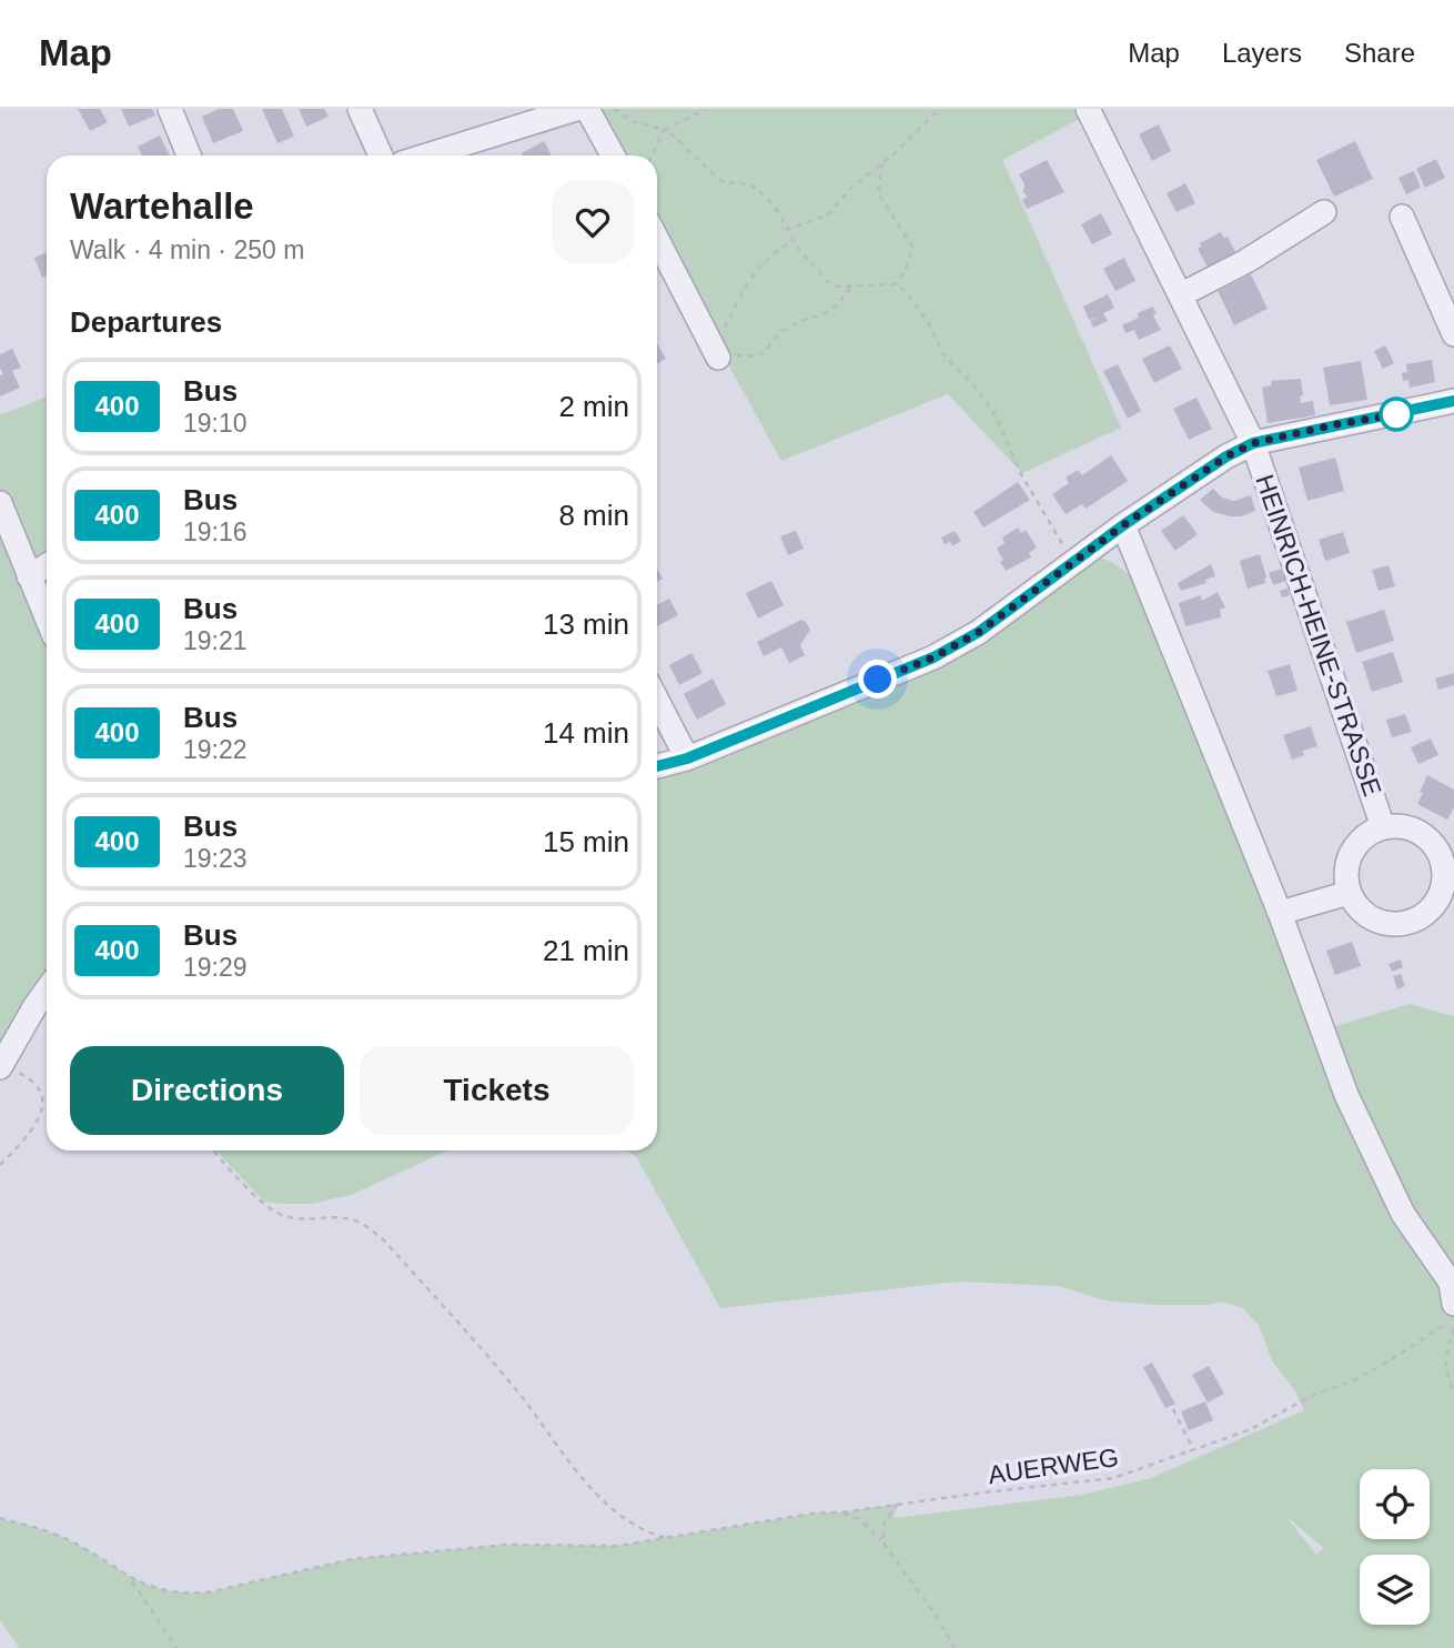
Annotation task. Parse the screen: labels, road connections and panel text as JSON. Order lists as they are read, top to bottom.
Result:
{
  "streets": {
    "street": ["HEINRICH-HEINE-STRASSE"],
    "path": ["AUERWEG"]
  },
  "lines": ["bus line 400"],
  "page": {
    "header": "Map",
    "nav": ["Map", "Layers", "Share"],
    "heading": [
      ["Wartehalle", "Walk · 4 min · 250 m"],
      "Departures"
    ],
    "list": [
      {
        "mark": "400",
        "name": "Bus",
        "note": "19:10",
        "value": "2 min"
      },
      {
        "mark": "400",
        "name": "Bus",
        "note": "19:16",
        "value": "8 min"
      },
      {
        "mark": "400",
        "name": "Bus",
        "note": "19:21",
        "value": "13 min"
      },
      {
        "mark": "400",
        "name": "Bus",
        "note": "19:22",
        "value": "14 min"
      },
      {
        "mark": "400",
        "name": "Bus",
        "note": "19:23",
        "value": "15 min"
      },
      {
        "mark": "400",
        "name": "Bus",
        "note": "19:29",
        "value": "21 min"
      }
    ],
    "buttons": ["Directions", "Tickets"]
  }
}
